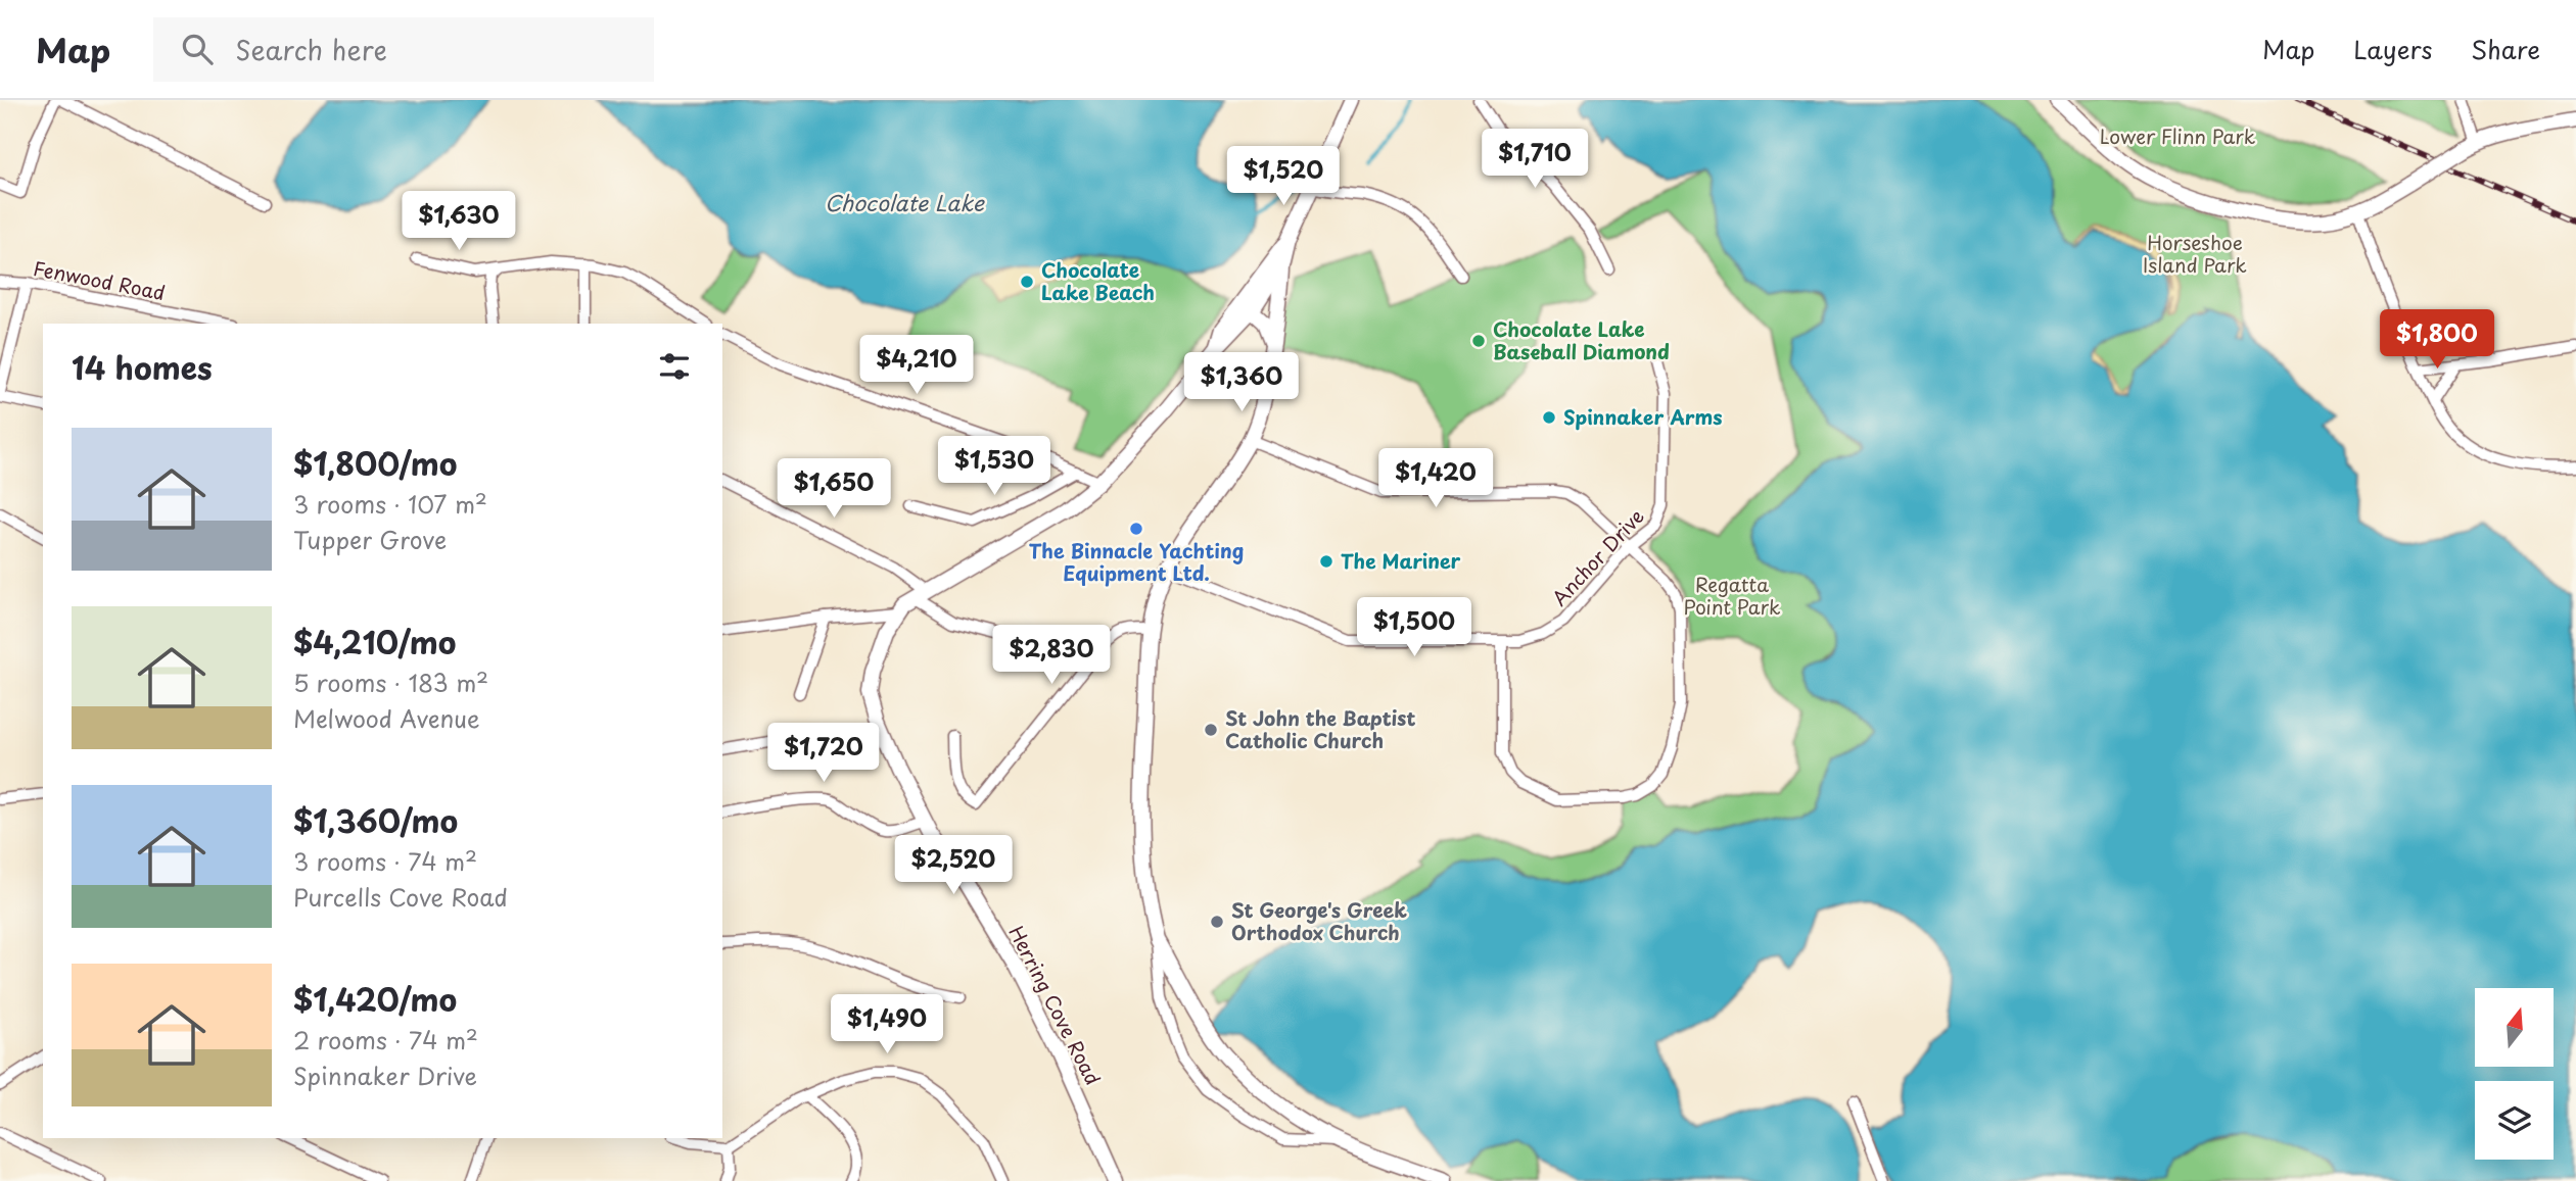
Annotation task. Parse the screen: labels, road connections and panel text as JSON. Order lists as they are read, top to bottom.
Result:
{
  "streets": {
    "main road": ["Herring Cove Road"],
    "street": ["Fenwood Road", "Anchor Drive"]
  },
  "water": ["Chocolate Lake"],
  "parks": ["Lower Flinn Park", "Horseshoe Island Park", "Regatta Point Park"],
  "places": [
    "Chocolate Lake Beach",
    "Chocolate Lake Baseball Diamond",
    "Spinnaker Arms",
    "The Binnacle Yachting Equipment Ltd.",
    "The Mariner",
    "St John the Baptist Catholic Church",
    "St George's Greek Orthodox Church"
  ],
  "north": "top",
  "page": {
    "header": "Map",
    "search": "Search here",
    "nav": ["Map", "Layers", "Share"],
    "price": [
      "$1,710",
      "$1,520",
      "$1,630",
      "$1,800",
      "$4,210",
      "$1,360",
      "$1,530",
      "$1,420",
      "$1,650",
      "$1,500",
      "$2,830",
      "$1,720",
      "$2,520",
      "$1,490"
    ],
    "heading": "14 homes",
    "list": [
      {
        "name": "$1,800/mo",
        "note": "3 rooms · 107 m² · Tupper Grove"
      },
      {
        "name": "$4,210/mo",
        "note": "5 rooms · 183 m² · Melwood Avenue"
      },
      {
        "name": "$1,360/mo",
        "note": "3 rooms · 74 m² · Purcells Cove Road"
      },
      {
        "name": "$1,420/mo",
        "note": "2 rooms · 74 m² · Spinnaker Drive"
      }
    ]
  }
}
